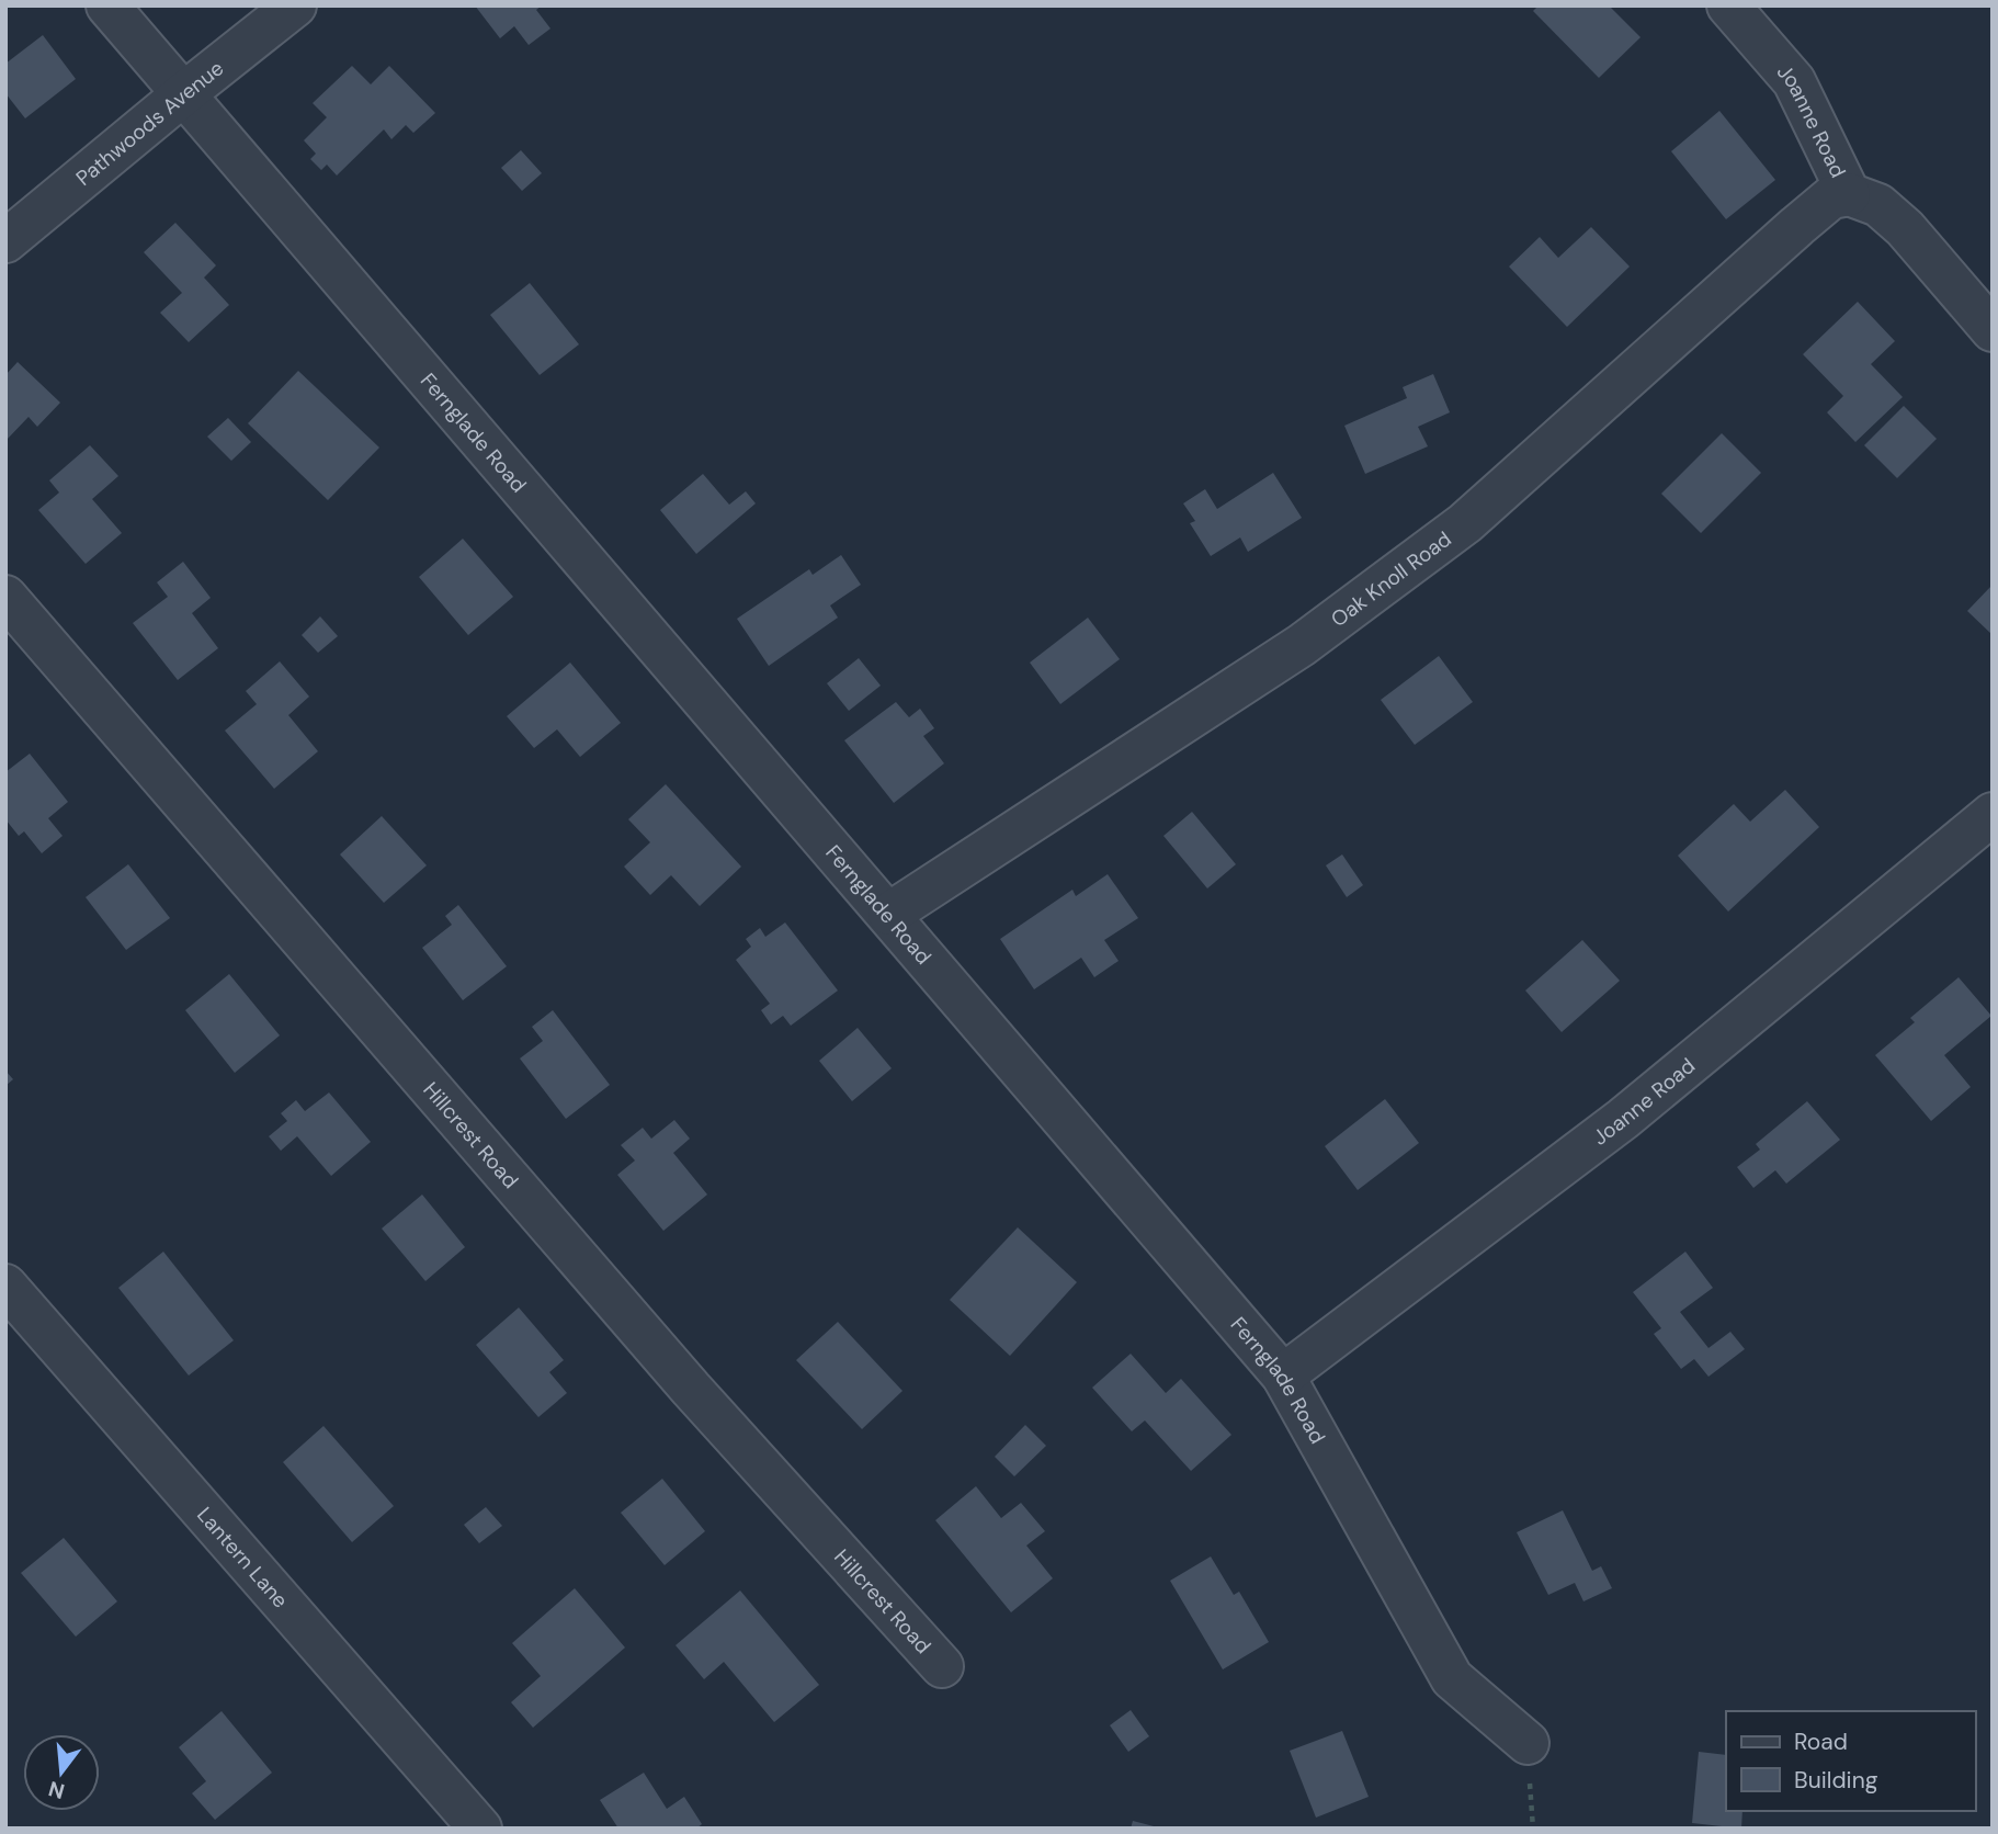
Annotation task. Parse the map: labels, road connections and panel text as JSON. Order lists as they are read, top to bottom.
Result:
{
  "streets": {
    "street": [
      "Pathwoods Avenue",
      "Joanne Road",
      "Fernglade Road",
      "Oak Knoll Road",
      "Hillcrest Road",
      "Lantern Lane"
    ]
  },
  "crossings": [
    ["Pathwoods Avenue", "Fernglade Road"],
    ["Joanne Road", "Fernglade Road"],
    ["Joanne Road", "Oak Knoll Road"],
    ["Fernglade Road", "Oak Knoll Road"]
  ],
  "legend": ["Road", "Building"],
  "north": "bottom"
}
